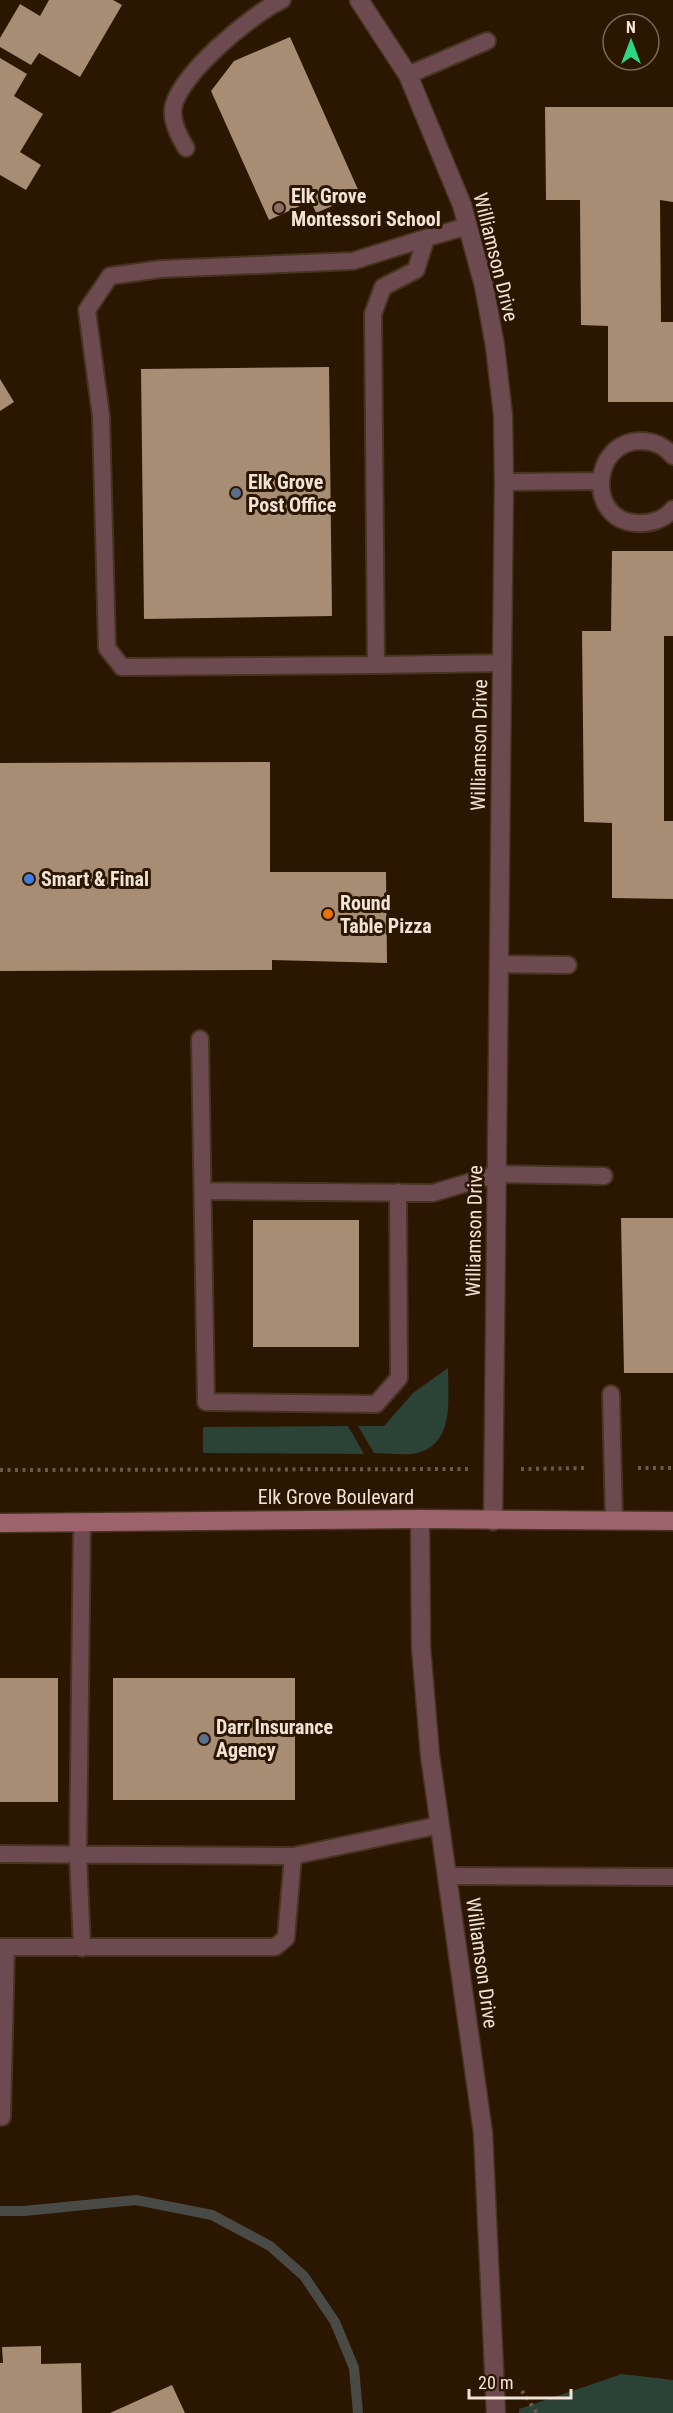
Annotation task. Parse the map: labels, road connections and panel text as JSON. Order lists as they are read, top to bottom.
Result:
{
  "streets": {
    "main road": ["Elk Grove Boulevard"],
    "street": ["Williamson Drive"]
  },
  "crossings": [
    ["Williamson Drive", "Elk Grove Boulevard"]
  ],
  "places": [
    "Elk Grove Montessori School",
    "Elk Grove Post Office",
    "Smart & Final",
    "Round Table Pizza",
    "Darr Insurance Agency"
  ],
  "scale_bar": "20 m",
  "north": "top"
}
